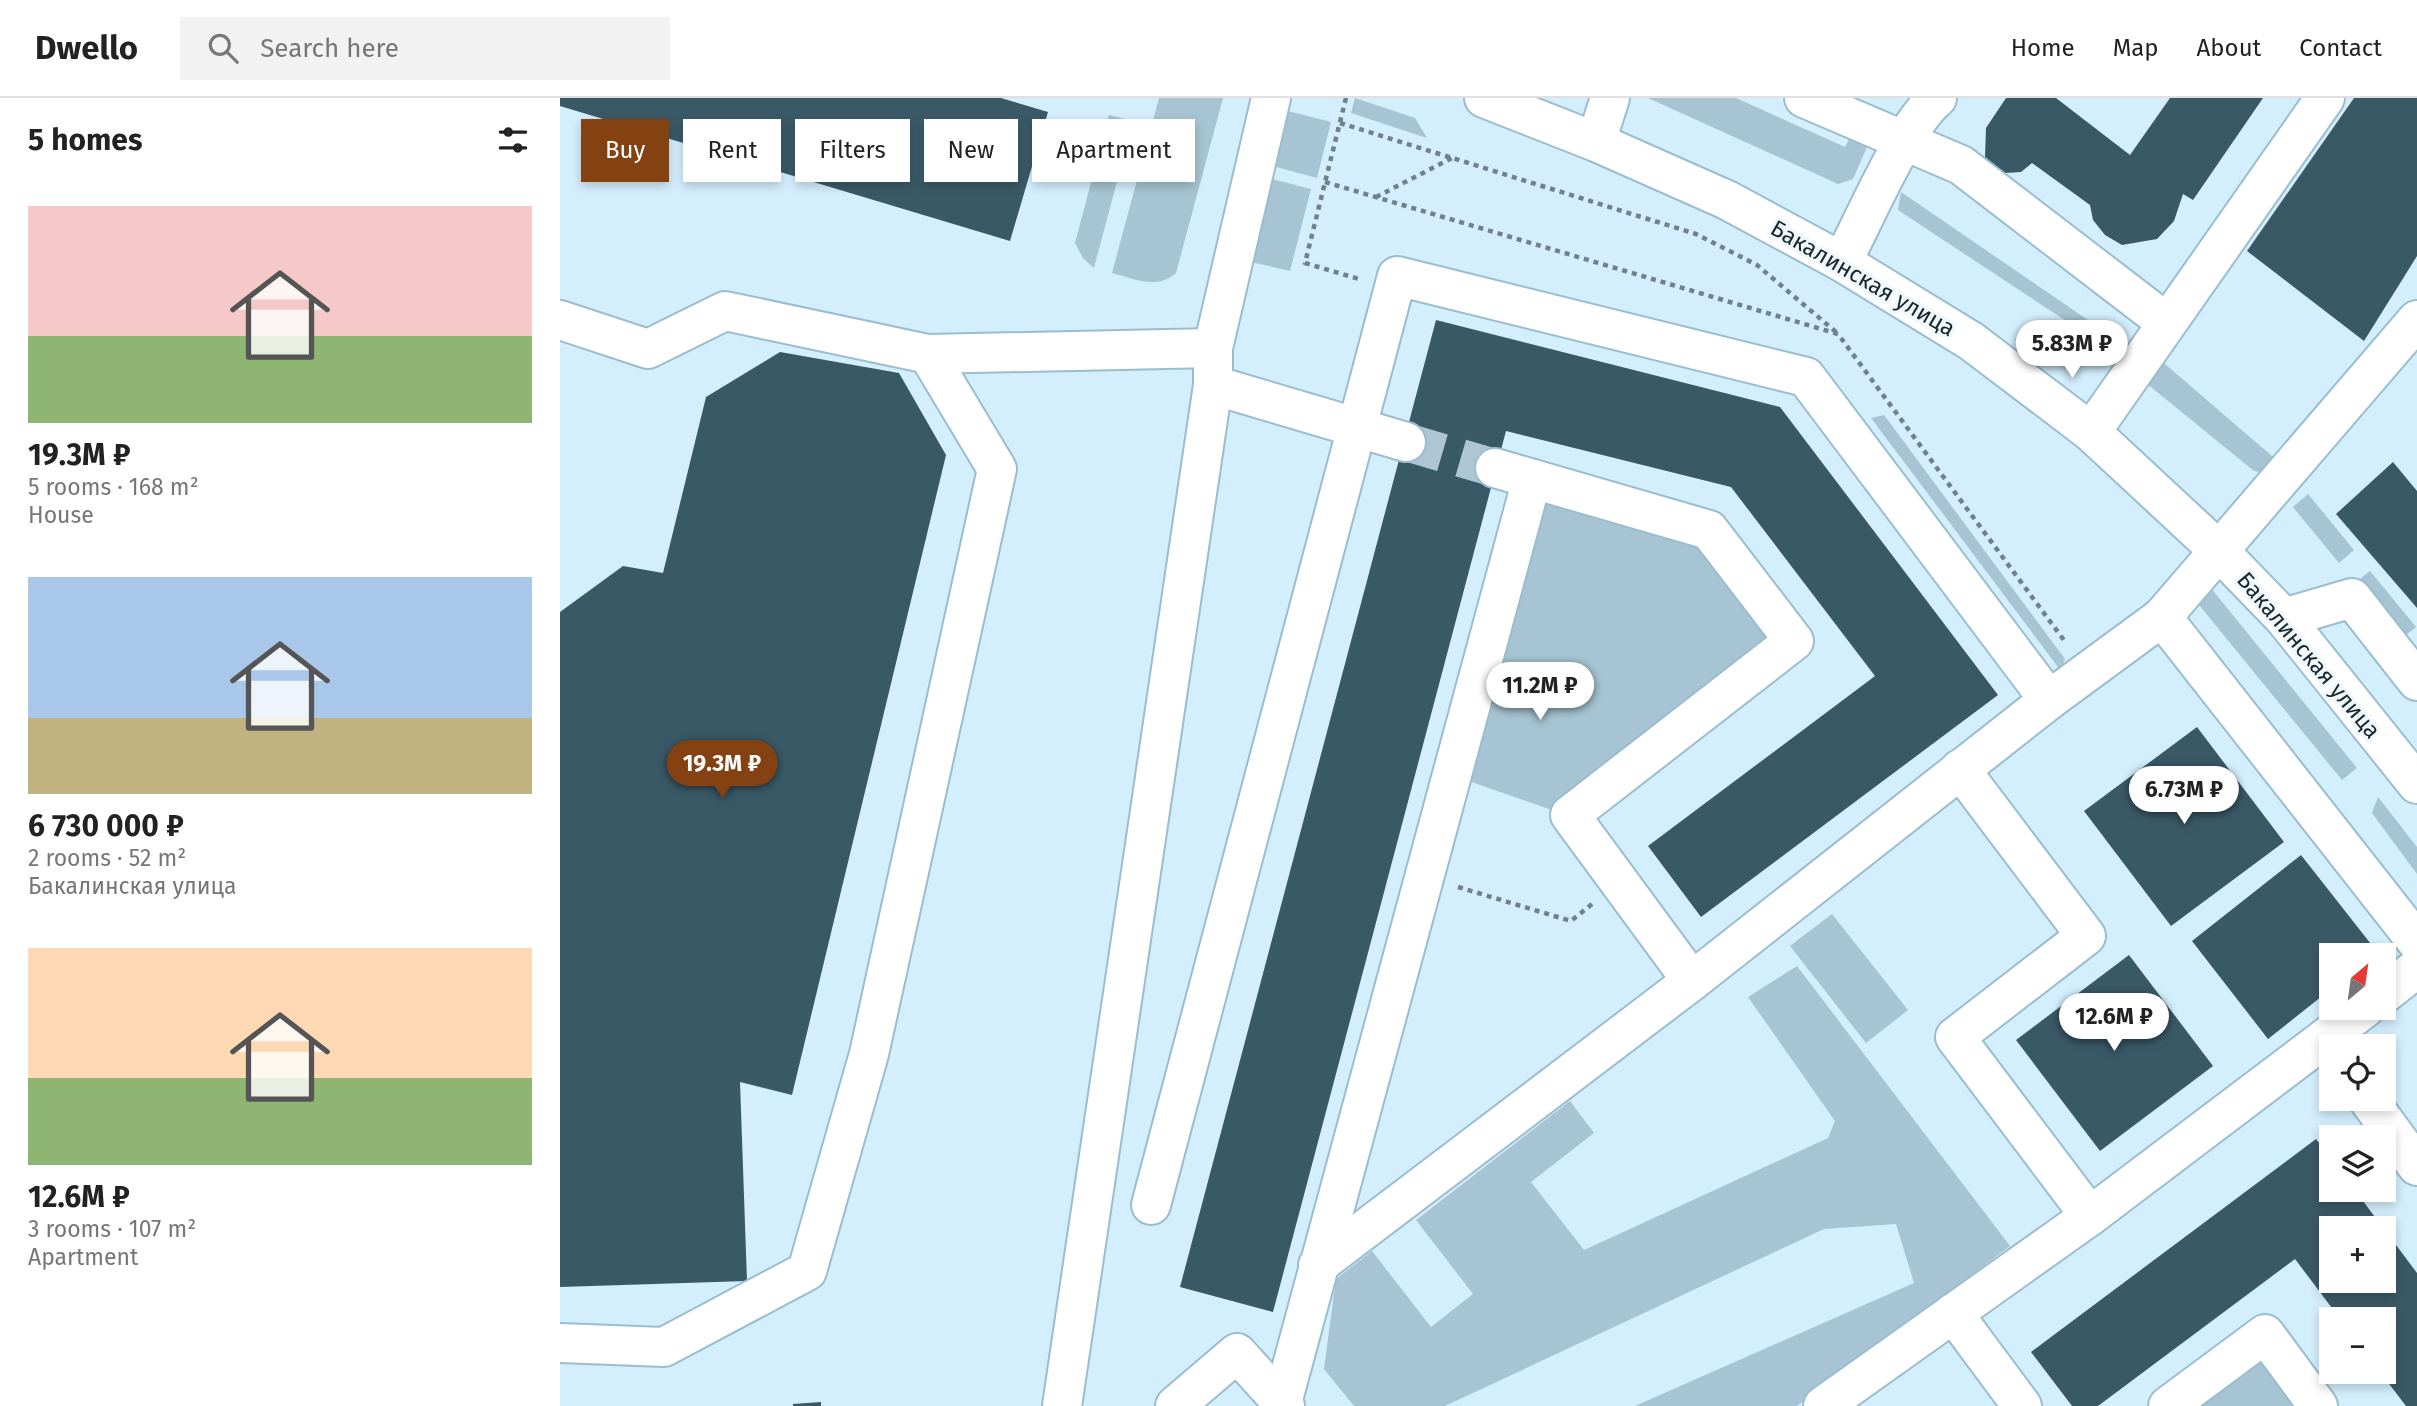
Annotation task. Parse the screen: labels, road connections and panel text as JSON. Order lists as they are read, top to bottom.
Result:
{
  "streets": {
    "main road": ["Бакалинская улица"]
  },
  "north": "top right",
  "page": {
    "header": "Dwello",
    "search": "Search here",
    "nav": [
      "Home",
      "Map",
      "About",
      "Contact"
    ],
    "heading": "5 homes",
    "chip": [
      "Buy",
      "Rent",
      "Filters",
      "New",
      "Apartment"
    ],
    "list": [
      {
        "name": "19.3M ₽",
        "note": "5 rooms · 168 m² · House"
      },
      {
        "name": "6 730 000 ₽",
        "note": "2 rooms · 52 m² · Бакалинская улица"
      },
      {
        "name": "12.6M ₽",
        "note": "3 rooms · 107 m² · Apartment"
      }
    ],
    "price": [
      "5.83M ₽",
      "11.2M ₽",
      "19.3M ₽",
      "6.73M ₽",
      "12.6M ₽"
    ],
    "map_buttons": ["+", "−"]
  }
}
